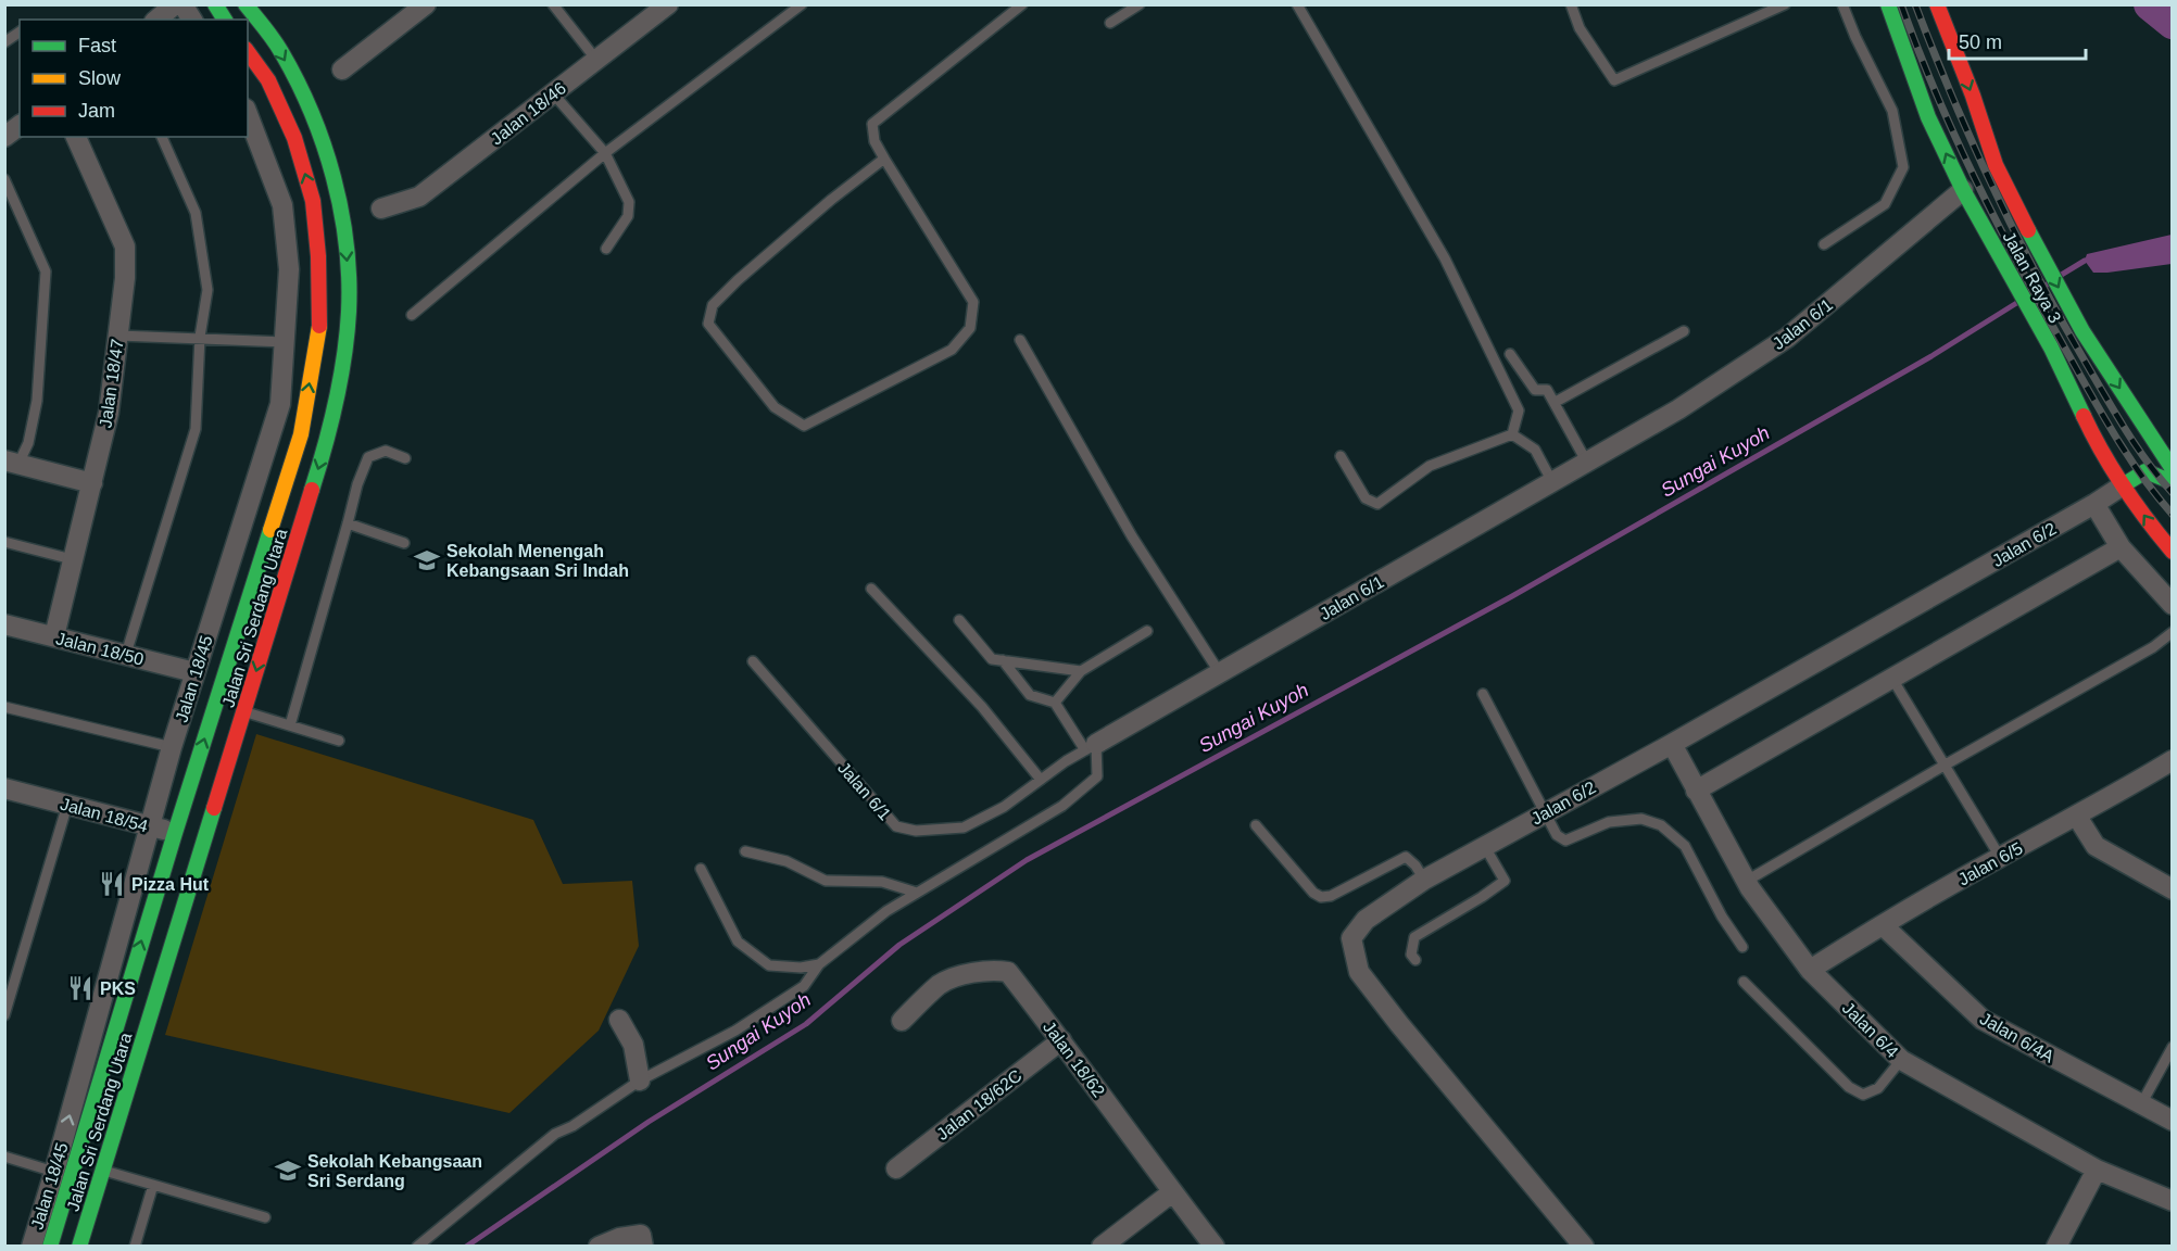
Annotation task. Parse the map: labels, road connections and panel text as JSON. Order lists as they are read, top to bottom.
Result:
{
  "streets": {
    "street": [
      "Jalan 18/46",
      "Jalan Raya 3",
      "Jalan 6/1",
      "Jalan 18/47",
      "Jalan 6/2",
      "Jalan Sri Serdang Utara",
      "Jalan 18/50",
      "Jalan 18/45",
      "Jalan 18/54",
      "Jalan 6/5",
      "Jalan 6/4",
      "Jalan 6/4A",
      "Jalan 18/62",
      "Jalan 18/62C"
    ]
  },
  "crossings": [
    ["Jalan Raya 3", "Jalan 6/1"],
    ["Jalan Raya 3", "Jalan 6/2"],
    ["Jalan 18/47", "Jalan 18/50"],
    ["Jalan 6/2", "Jalan 6/4"],
    ["Jalan Sri Serdang Utara", "Jalan 18/54"],
    ["Jalan 18/50", "Jalan 18/45"],
    ["Jalan 18/45", "Jalan 18/54"],
    ["Jalan 6/5", "Jalan 6/4"],
    ["Jalan 6/5", "Jalan 6/4A"],
    ["Jalan 18/62", "Jalan 18/62C"]
  ],
  "water": ["Sungai Kuyoh"],
  "places": {
    "school or university": ["Sekolah Menengah Kebangsaan Sri Indah", "Sekolah Kebangsaan Sri Serdang"],
    "restaurant": ["Pizza Hut", "PKS"]
  },
  "legend": ["Fast", "Slow", "Jam"],
  "scale_bar": "50 m"
}
